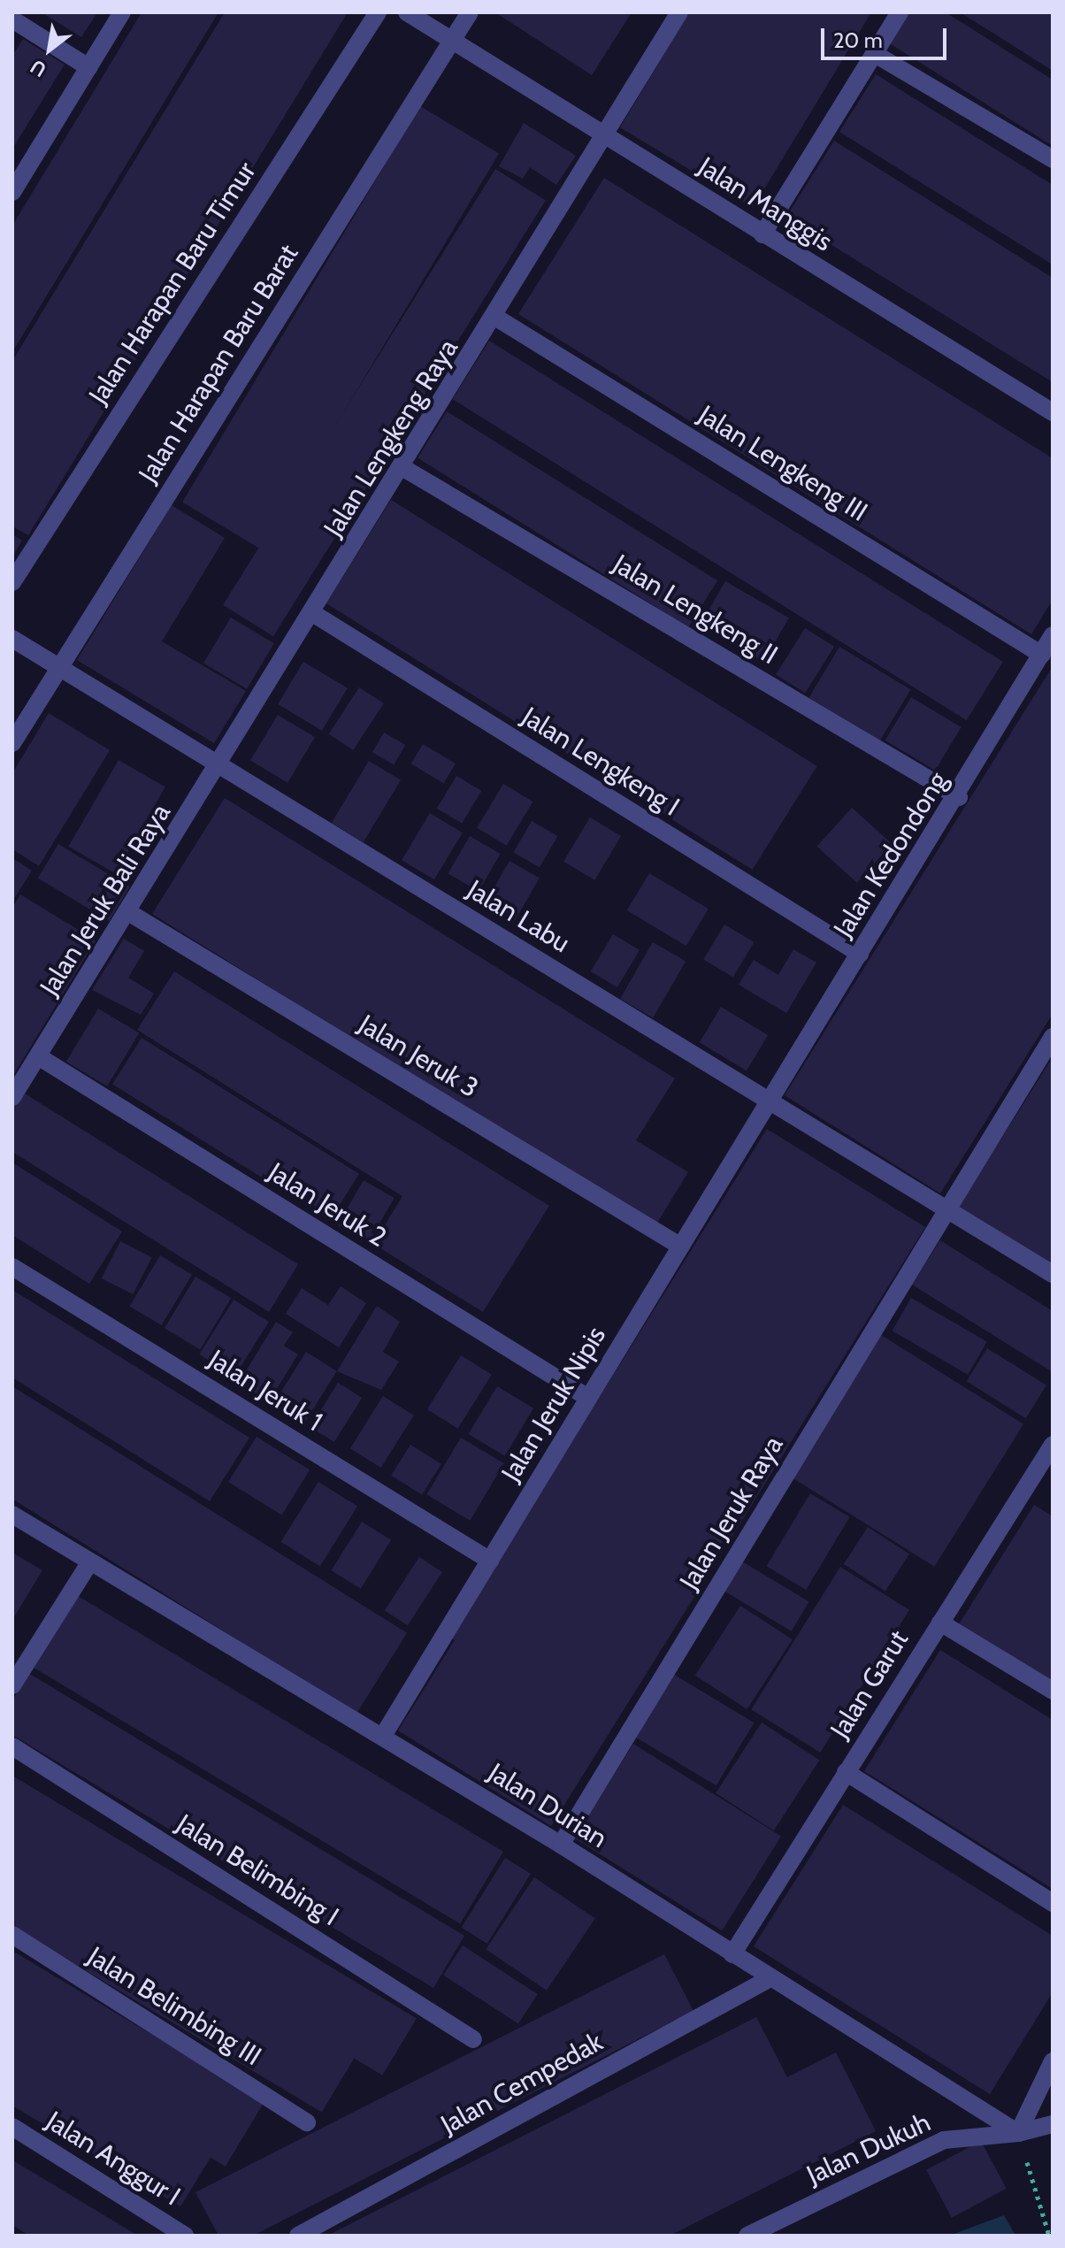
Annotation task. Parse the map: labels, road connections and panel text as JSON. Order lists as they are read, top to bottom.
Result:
{
  "streets": {
    "street": [
      "Jalan Manggis",
      "Jalan Harapan Baru Timur",
      "Jalan Harapan Baru Barat",
      "Jalan Lengkeng Raya",
      "Jalan Lengkeng III",
      "Jalan Lengkeng II",
      "Jalan Lengkeng I",
      "Jalan Kedondong",
      "Jalan Jeruk Bali Raya",
      "Jalan Labu",
      "Jalan Jeruk 3",
      "Jalan Jeruk 2",
      "Jalan Jeruk 1",
      "Jalan Jeruk Nipis",
      "Jalan Jeruk Raya",
      "Jalan Garut",
      "Jalan Durian",
      "Jalan Belimbing I",
      "Jalan Belimbing III",
      "Jalan Cempedak",
      "Jalan Dukuh",
      "Jalan Anggur I"
    ]
  },
  "crossings": [
    ["Jalan Manggis", "Jalan Harapan Baru Barat"],
    ["Jalan Manggis", "Jalan Lengkeng Raya"],
    ["Jalan Harapan Baru Barat", "Jalan Labu"],
    ["Jalan Lengkeng Raya", "Jalan Lengkeng III"],
    ["Jalan Lengkeng Raya", "Jalan Lengkeng II"],
    ["Jalan Lengkeng Raya", "Jalan Lengkeng I"],
    ["Jalan Lengkeng Raya", "Jalan Jeruk Bali Raya"],
    ["Jalan Lengkeng Raya", "Jalan Labu"],
    ["Jalan Lengkeng III", "Jalan Kedondong"],
    ["Jalan Lengkeng II", "Jalan Kedondong"],
    ["Jalan Lengkeng I", "Jalan Kedondong"],
    ["Jalan Kedondong", "Jalan Labu"],
    ["Jalan Kedondong", "Jalan Jeruk Nipis"],
    ["Jalan Jeruk Bali Raya", "Jalan Labu"],
    ["Jalan Jeruk Bali Raya", "Jalan Jeruk 3"],
    ["Jalan Jeruk Bali Raya", "Jalan Jeruk 2"],
    ["Jalan Labu", "Jalan Jeruk Nipis"],
    ["Jalan Labu", "Jalan Jeruk Raya"],
    ["Jalan Jeruk 3", "Jalan Jeruk Nipis"],
    ["Jalan Jeruk 2", "Jalan Jeruk Nipis"],
    ["Jalan Jeruk 1", "Jalan Jeruk Nipis"],
    ["Jalan Jeruk Nipis", "Jalan Durian"],
    ["Jalan Jeruk Raya", "Jalan Durian"],
    ["Jalan Garut", "Jalan Durian"],
    ["Jalan Durian", "Jalan Cempedak"],
    ["Jalan Durian", "Jalan Dukuh"]
  ],
  "scale_bar": "20 m",
  "north": "bottom left"
}
